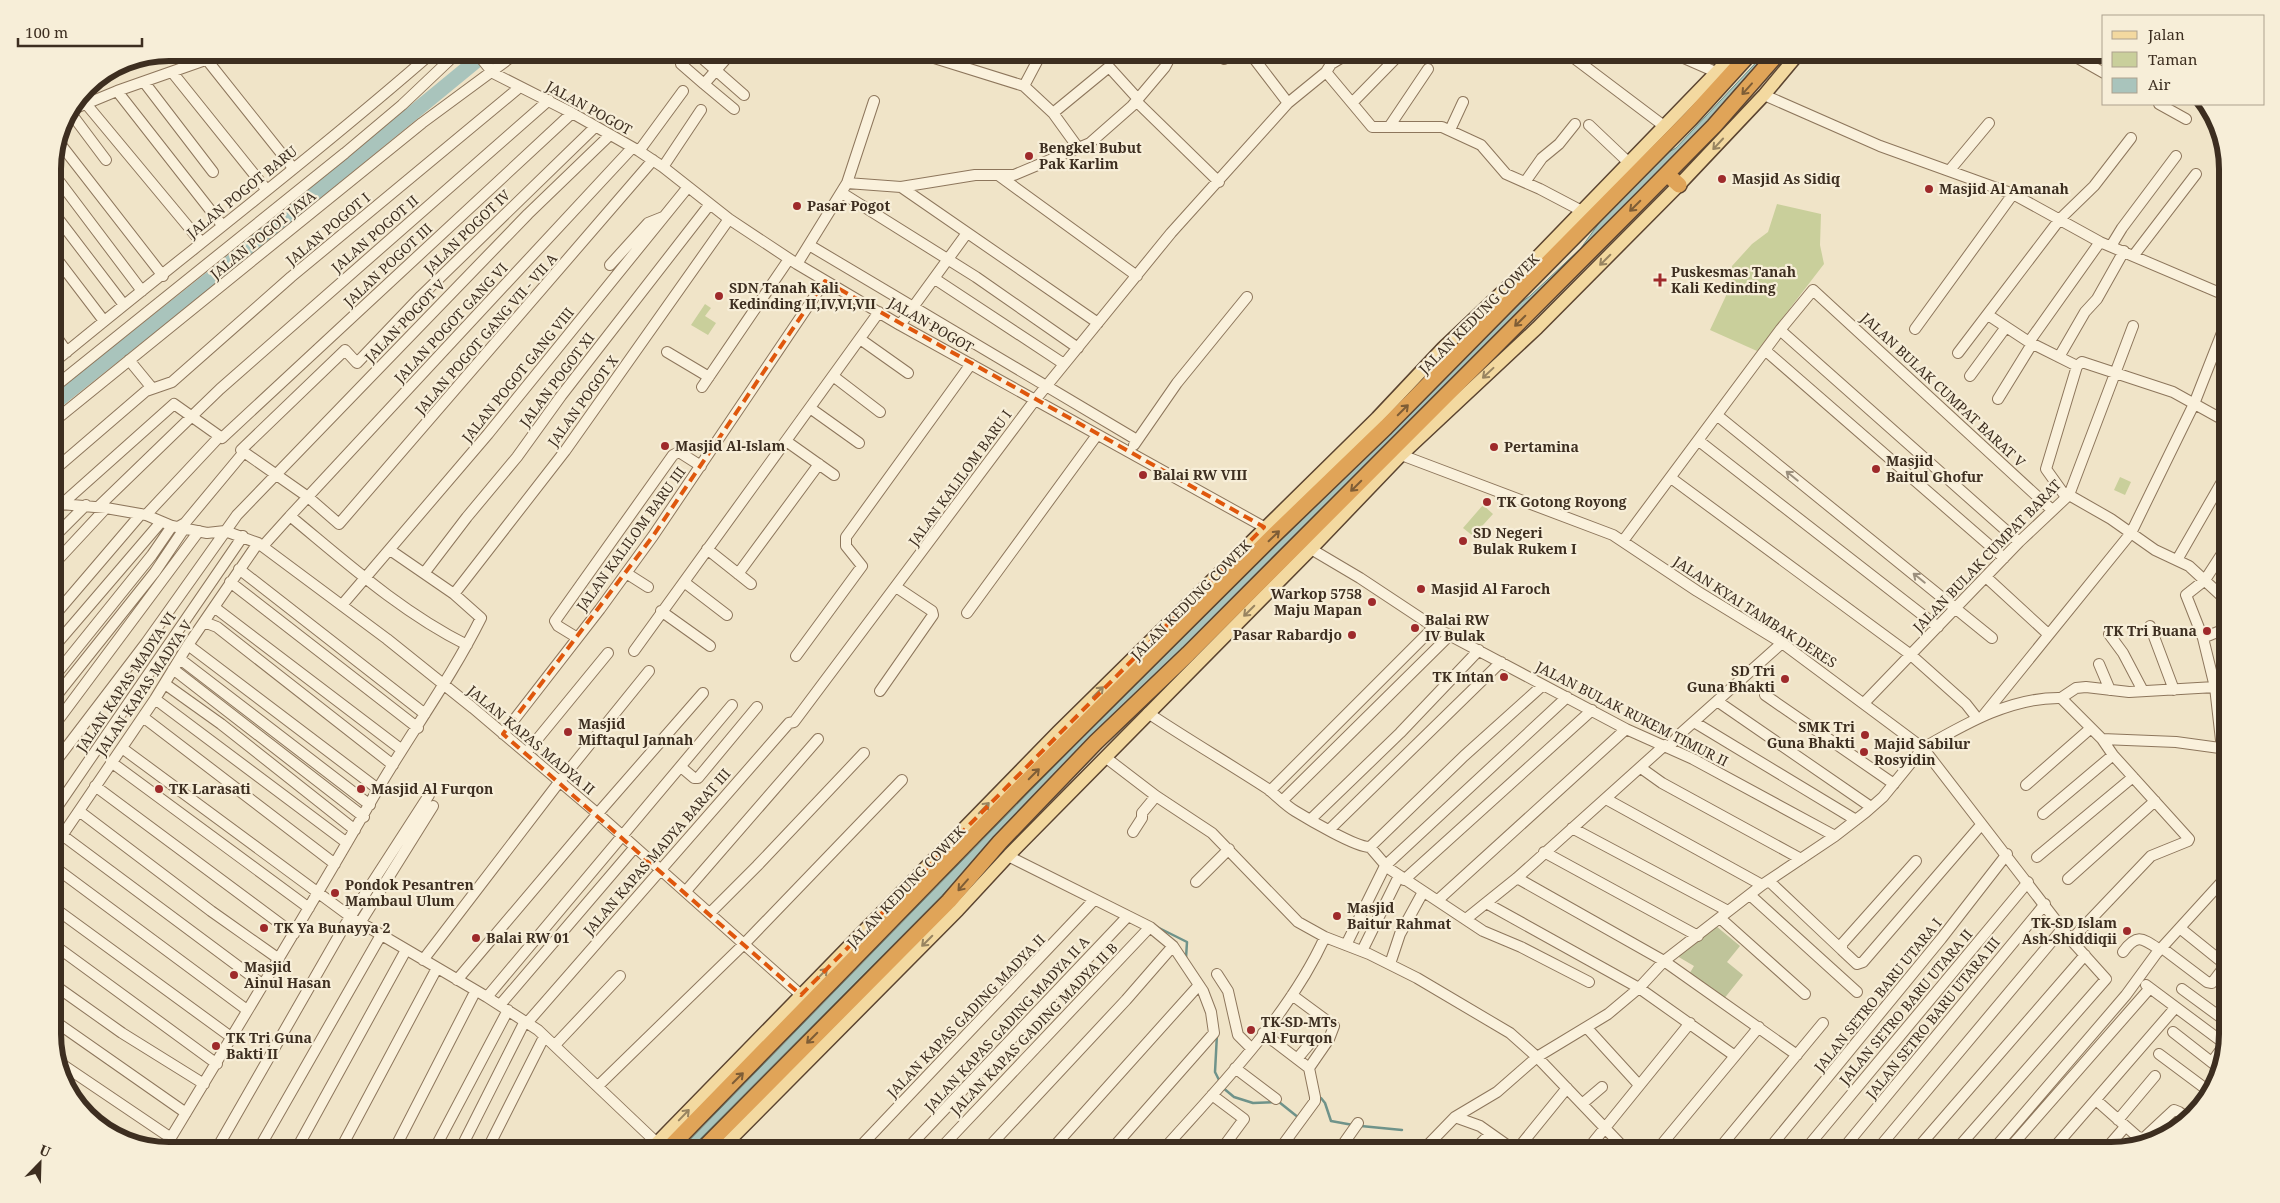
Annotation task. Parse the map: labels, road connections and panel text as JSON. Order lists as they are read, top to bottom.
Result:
{
  "streets": {
    "highway": ["JALAN KEDUNG COWEK"],
    "street": [
      "JALAN POGOT",
      "JALAN POGOT BARU",
      "JALAN POGOT I",
      "JALAN POGOT IV",
      "JALAN POGOT II",
      "JALAN POGOT JAYA",
      "JALAN POGOT III",
      "JALAN POGOT V",
      "JALAN POGOT GANG VI",
      "JALAN POGOT GANG VII - VII A",
      "JALAN POGOT GANG VIII",
      "JALAN POGOT XI",
      "JALAN BULAK CUMPAT BARAT V",
      "JALAN POGOT X",
      "JALAN KALILOM BARU I",
      "JALAN KALILOM BARU III",
      "JALAN BULAK CUMPAT BARAT",
      "JALAN KYAI TAMBAK DERES",
      "JALAN KAPAS MADYA VI",
      "JALAN KAPAS MADYA V",
      "JALAN BULAK RUKEM TIMUR II",
      "JALAN KAPAS MADYA II",
      "JALAN KAPAS MADYA BARAT III",
      "JALAN SETRO BARU UTARA I",
      "JALAN SETRO BARU UTARA II",
      "JALAN KAPAS GADING MADYA II",
      "JALAN SETRO BARU UTARA III",
      "JALAN KAPAS GADING MADYA II A",
      "JALAN KAPAS GADING MADYA II B"
    ]
  },
  "crossings": [
    ["JALAN POGOT", "JALAN POGOT I"],
    ["JALAN POGOT", "JALAN POGOT IV"],
    ["JALAN POGOT", "JALAN POGOT II"],
    ["JALAN POGOT", "JALAN POGOT JAYA"],
    ["JALAN POGOT", "JALAN POGOT III"],
    ["JALAN POGOT", "JALAN KEDUNG COWEK"],
    ["JALAN POGOT", "JALAN POGOT V"],
    ["JALAN POGOT", "JALAN POGOT GANG VI"],
    ["JALAN POGOT", "JALAN POGOT GANG VII - VII A"],
    ["JALAN POGOT", "JALAN POGOT GANG VIII"],
    ["JALAN POGOT", "JALAN POGOT XI"],
    ["JALAN POGOT", "JALAN POGOT X"],
    ["JALAN POGOT", "JALAN KALILOM BARU I"],
    ["JALAN POGOT", "JALAN KALILOM BARU III"],
    ["JALAN POGOT II", "JALAN KAPAS MADYA II"],
    ["JALAN POGOT III", "JALAN KAPAS MADYA II"],
    ["JALAN KEDUNG COWEK", "JALAN KYAI TAMBAK DERES"],
    ["JALAN KEDUNG COWEK", "JALAN BULAK RUKEM TIMUR II"],
    ["JALAN KEDUNG COWEK", "JALAN KAPAS MADYA II"],
    ["JALAN POGOT V", "JALAN KAPAS MADYA II"],
    ["JALAN POGOT GANG VI", "JALAN POGOT GANG VII - VII A"],
    ["JALAN POGOT GANG VI", "JALAN KAPAS MADYA V"],
    ["JALAN POGOT GANG VI", "JALAN KAPAS MADYA II"],
    ["JALAN POGOT GANG VIII", "JALAN KAPAS MADYA II"],
    ["JALAN BULAK CUMPAT BARAT V", "JALAN BULAK CUMPAT BARAT"],
    ["JALAN KALILOM BARU I", "JALAN KAPAS MADYA BARAT III"],
    ["JALAN KALILOM BARU III", "JALAN KAPAS MADYA II"],
    ["JALAN BULAK CUMPAT BARAT", "JALAN KYAI TAMBAK DERES"],
    ["JALAN KYAI TAMBAK DERES", "JALAN SETRO BARU UTARA I"],
    ["JALAN KYAI TAMBAK DERES", "JALAN SETRO BARU UTARA II"],
    ["JALAN KYAI TAMBAK DERES", "JALAN SETRO BARU UTARA III"],
    ["JALAN KAPAS MADYA VI", "JALAN KAPAS MADYA II"],
    ["JALAN KAPAS MADYA V", "JALAN KAPAS MADYA II"],
    ["JALAN KAPAS MADYA II", "JALAN KAPAS MADYA BARAT III"]
  ],
  "places": {
    "other": [
      "Bengkel Bubut Pak Karlim",
      "Masjid As Sidiq",
      "Masjid Al Amanah",
      "Pasar Pogot",
      "SDN Tanah Kali Kedinding II,IV,VI,VII",
      "Masjid Al-Islam",
      "Pertamina",
      "Masjid Baitul Ghofur",
      "Balai RW VIII",
      "TK Gotong Royong",
      "SD Negeri Bulak Rukem I",
      "Masjid Al Faroch",
      "Warkop 5758 Maju Mapan",
      "Balai RW IV Bulak",
      "TK Tri Buana",
      "Pasar Rabardjo",
      "TK Intan",
      "SD Tri Guna Bhakti",
      "Masjid Miftaqul Jannah",
      "SMK Tri Guna Bhakti",
      "Majid Sabilur Rosyidin",
      "TK Larasati",
      "Masjid Al Furqon",
      "Pondok Pesantren Mambaul Ulum",
      "Masjid Baitur Rahmat",
      "TK Ya Bunayya 2",
      "TK-SD Islam Ash-Shiddiqii",
      "Balai RW 01",
      "Masjid Ainul Hasan",
      "TK-SD-MTs Al Furqon",
      "TK Tri Guna Bakti II"
    ],
    "health": ["Puskesmas Tanah Kali Kedinding"]
  },
  "legend": ["Jalan", "Taman", "Air"],
  "scale_bar": "100 m",
  "north": "top right"
}
